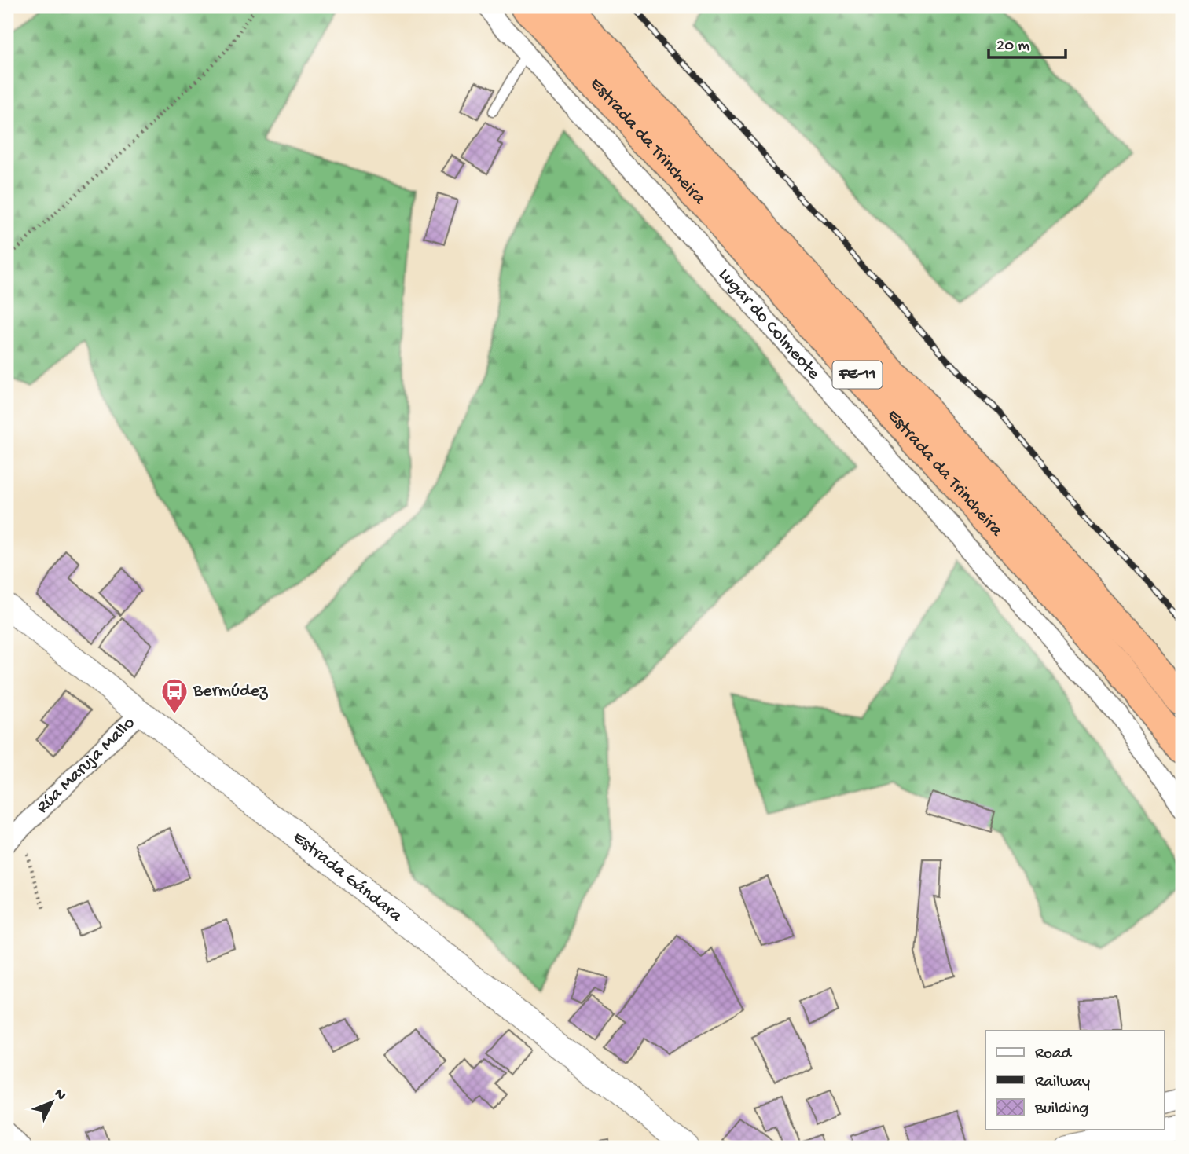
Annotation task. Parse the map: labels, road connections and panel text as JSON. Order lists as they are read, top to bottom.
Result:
{
  "streets": {
    "highway": ["Estrada da Trincheira", "FE-11"],
    "street": ["Lugar do Colmeote", "Rúa Maruja Mallo", "Estrada Gándara"]
  },
  "crossings": [
    ["Rúa Maruja Mallo", "Estrada Gándara"]
  ],
  "places": {
    "bus stop": ["Bermúdez"]
  },
  "legend": ["Road", "Railway", "Building"],
  "scale_bar": "20 m",
  "north": "top right"
}
